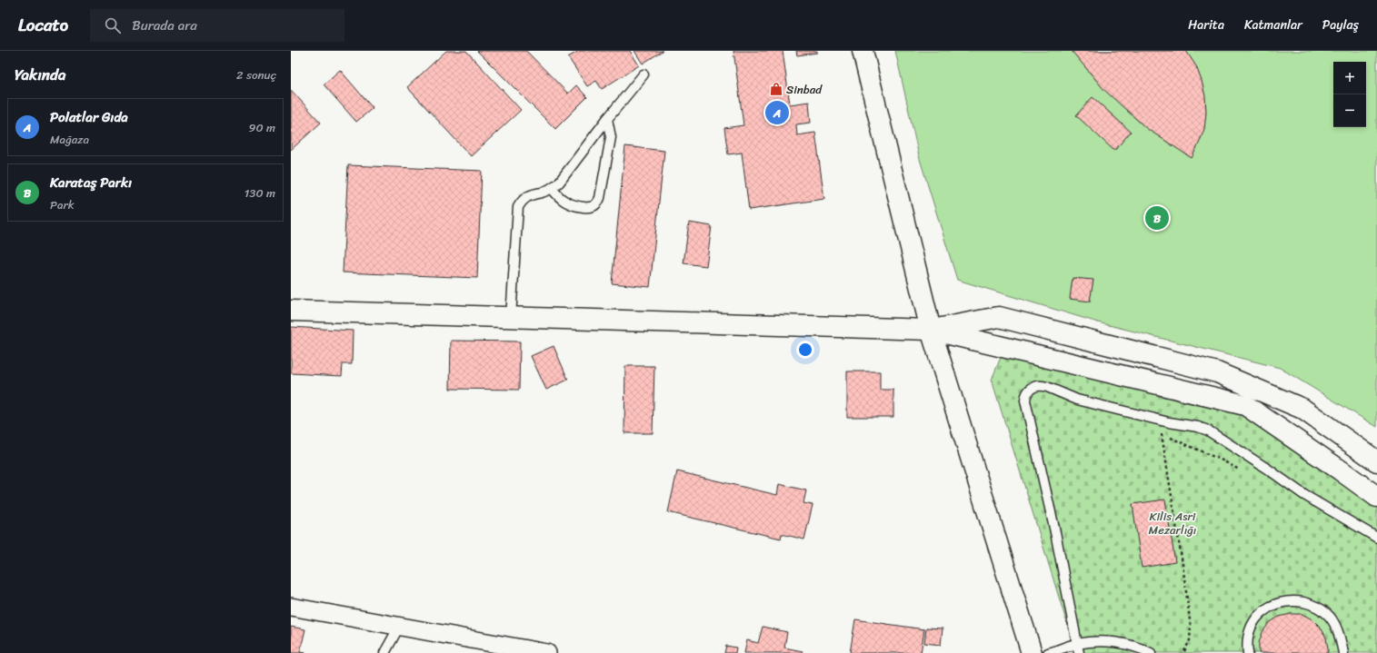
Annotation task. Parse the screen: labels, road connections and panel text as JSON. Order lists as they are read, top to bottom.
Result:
{
  "parks": ["Kilis Asri Mezarlığı"],
  "places": {
    "shop": ["Sinbad"]
  },
  "page": {
    "header": "Locato",
    "search": "Burada ara",
    "nav": ["Harita", "Katmanlar", "Paylaş"],
    "heading": ["Yakında", "2 sonuç"],
    "map_buttons": ["+", "−"],
    "list": [
      {
        "mark": "A",
        "name": "Polatlar Gıda",
        "note": "Mağaza",
        "value": "90 m"
      },
      {
        "mark": "B",
        "name": "Karataş Parkı",
        "note": "Park",
        "value": "130 m"
      }
    ],
    "pins": ["A", "B"]
  }
}
